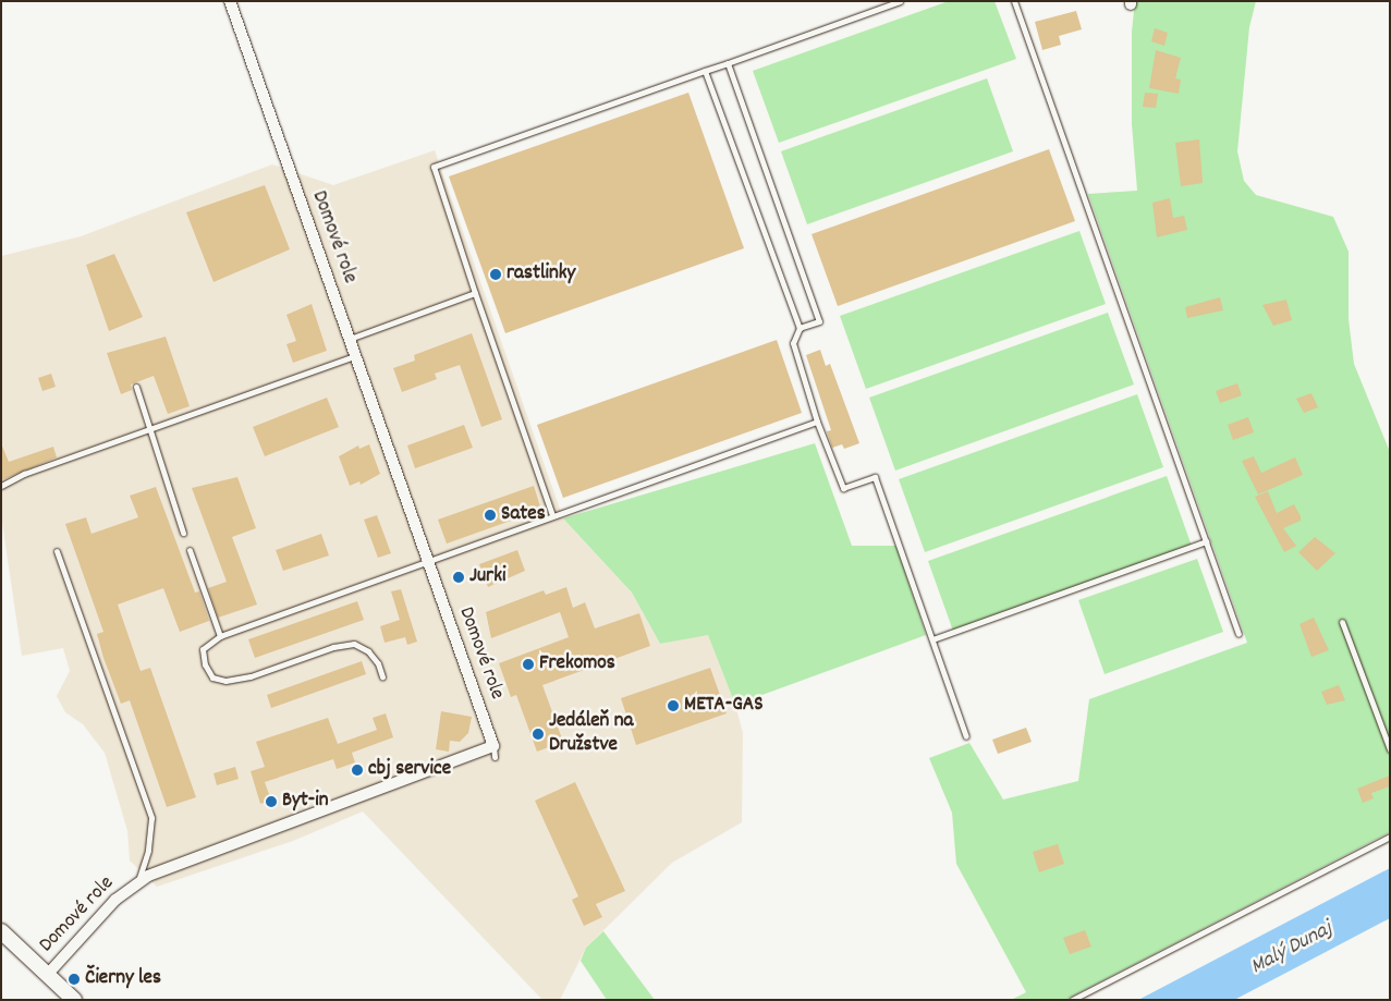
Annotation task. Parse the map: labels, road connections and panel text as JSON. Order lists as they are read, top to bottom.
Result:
{
  "streets": {
    "street": ["Domové role"]
  },
  "water": ["Malý Dunaj"],
  "places": [
    "rastlinky",
    "Sates",
    "Jurki",
    "Frekomos",
    "META-GAS",
    "Jedáleň na Družstve",
    "cbj service",
    "Byt-in",
    "Čierny les"
  ]
}
